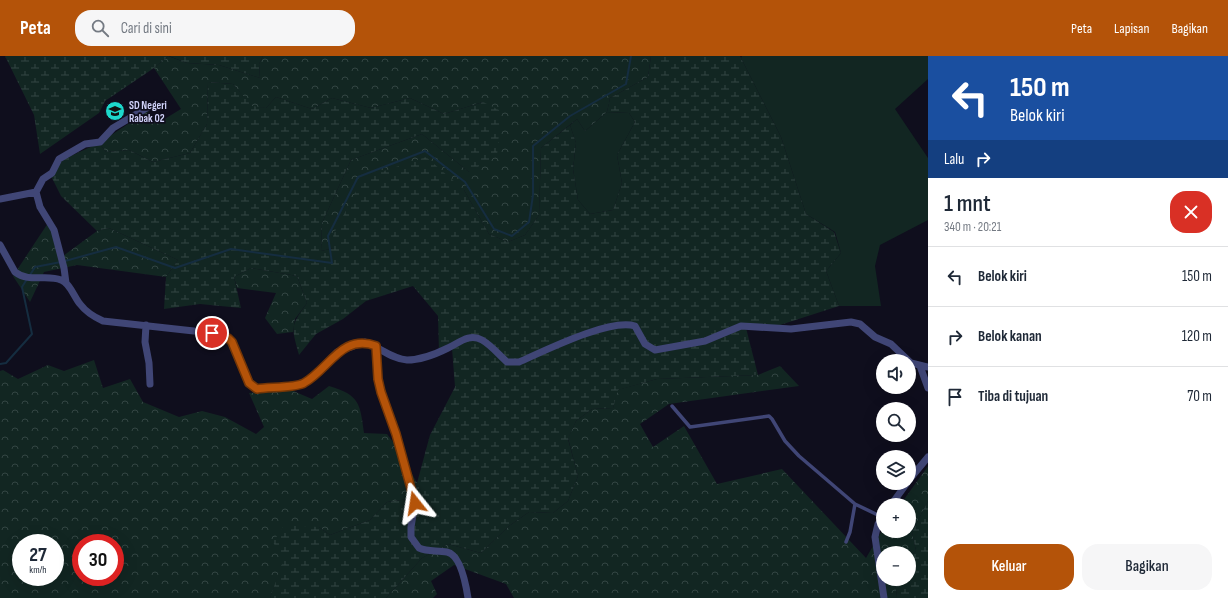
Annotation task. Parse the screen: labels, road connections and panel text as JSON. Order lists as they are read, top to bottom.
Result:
{
  "places": {
    "school or university": ["SD Negeri Rabak 02"]
  },
  "page": {
    "header": "Peta",
    "search": "Cari di sini",
    "nav": ["Peta", "Lapisan", "Bagikan"],
    "turn": ["150 m", "Belok kiri"],
    "then": "Lalu",
    "heading": ["1 mnt", "340 m · 20:21"],
    "list": [
      {
        "name": "Belok kiri",
        "value": "150 m"
      },
      {
        "name": "Belok kanan",
        "value": "120 m"
      },
      {
        "name": "Tiba di tujuan",
        "value": "70 m"
      }
    ],
    "map_buttons": ["+", "−"],
    "speed": "27 km/h",
    "limit": "30",
    "buttons": ["Keluar", "Bagikan"]
  }
}
